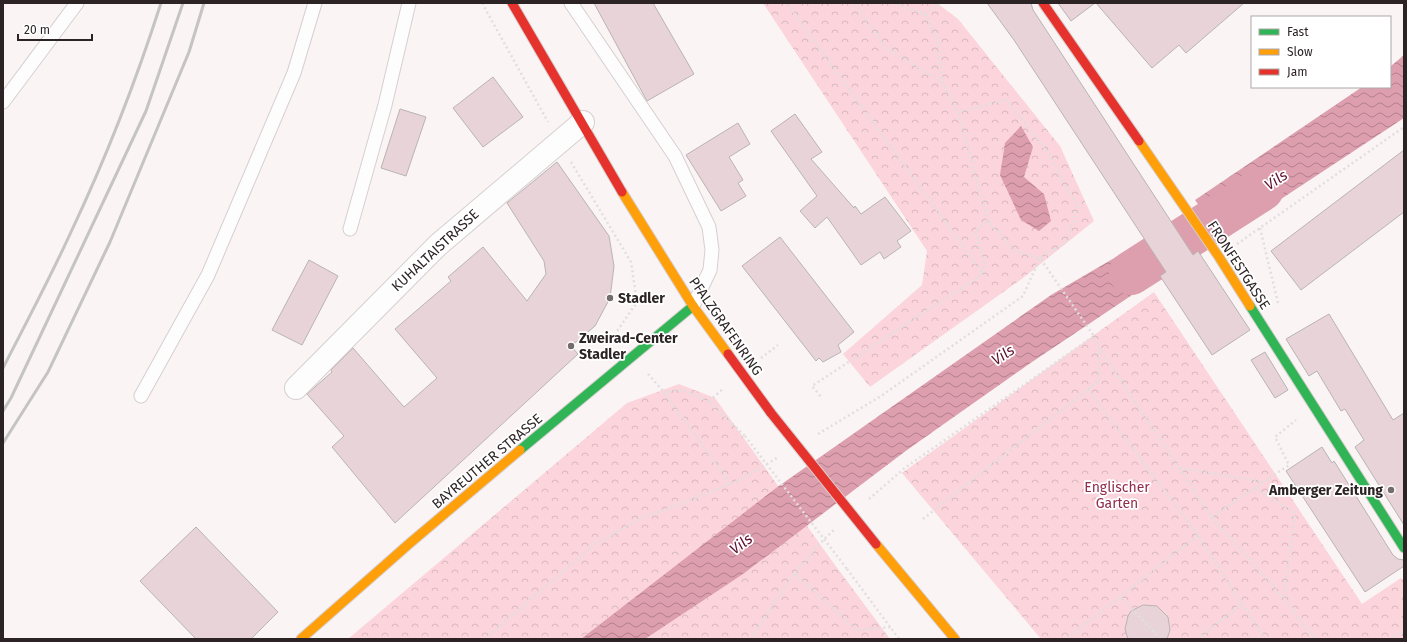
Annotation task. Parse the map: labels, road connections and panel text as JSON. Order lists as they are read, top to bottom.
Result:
{
  "streets": {
    "street": [
      "KUHALTAISTRASSE",
      "FRONFESTGASSE",
      "PFALZGRAFENRING",
      "BAYREUTHER STRASSE"
    ]
  },
  "crossings": [
    ["KUHALTAISTRASSE", "PFALZGRAFENRING"],
    ["PFALZGRAFENRING", "BAYREUTHER STRASSE"]
  ],
  "water": ["Vils"],
  "parks": ["Englischer Garten"],
  "places": ["Stadler", "Zweirad-Center Stadler", "Amberger Zeitung"],
  "legend": ["Fast", "Slow", "Jam"],
  "scale_bar": "20 m"
}
